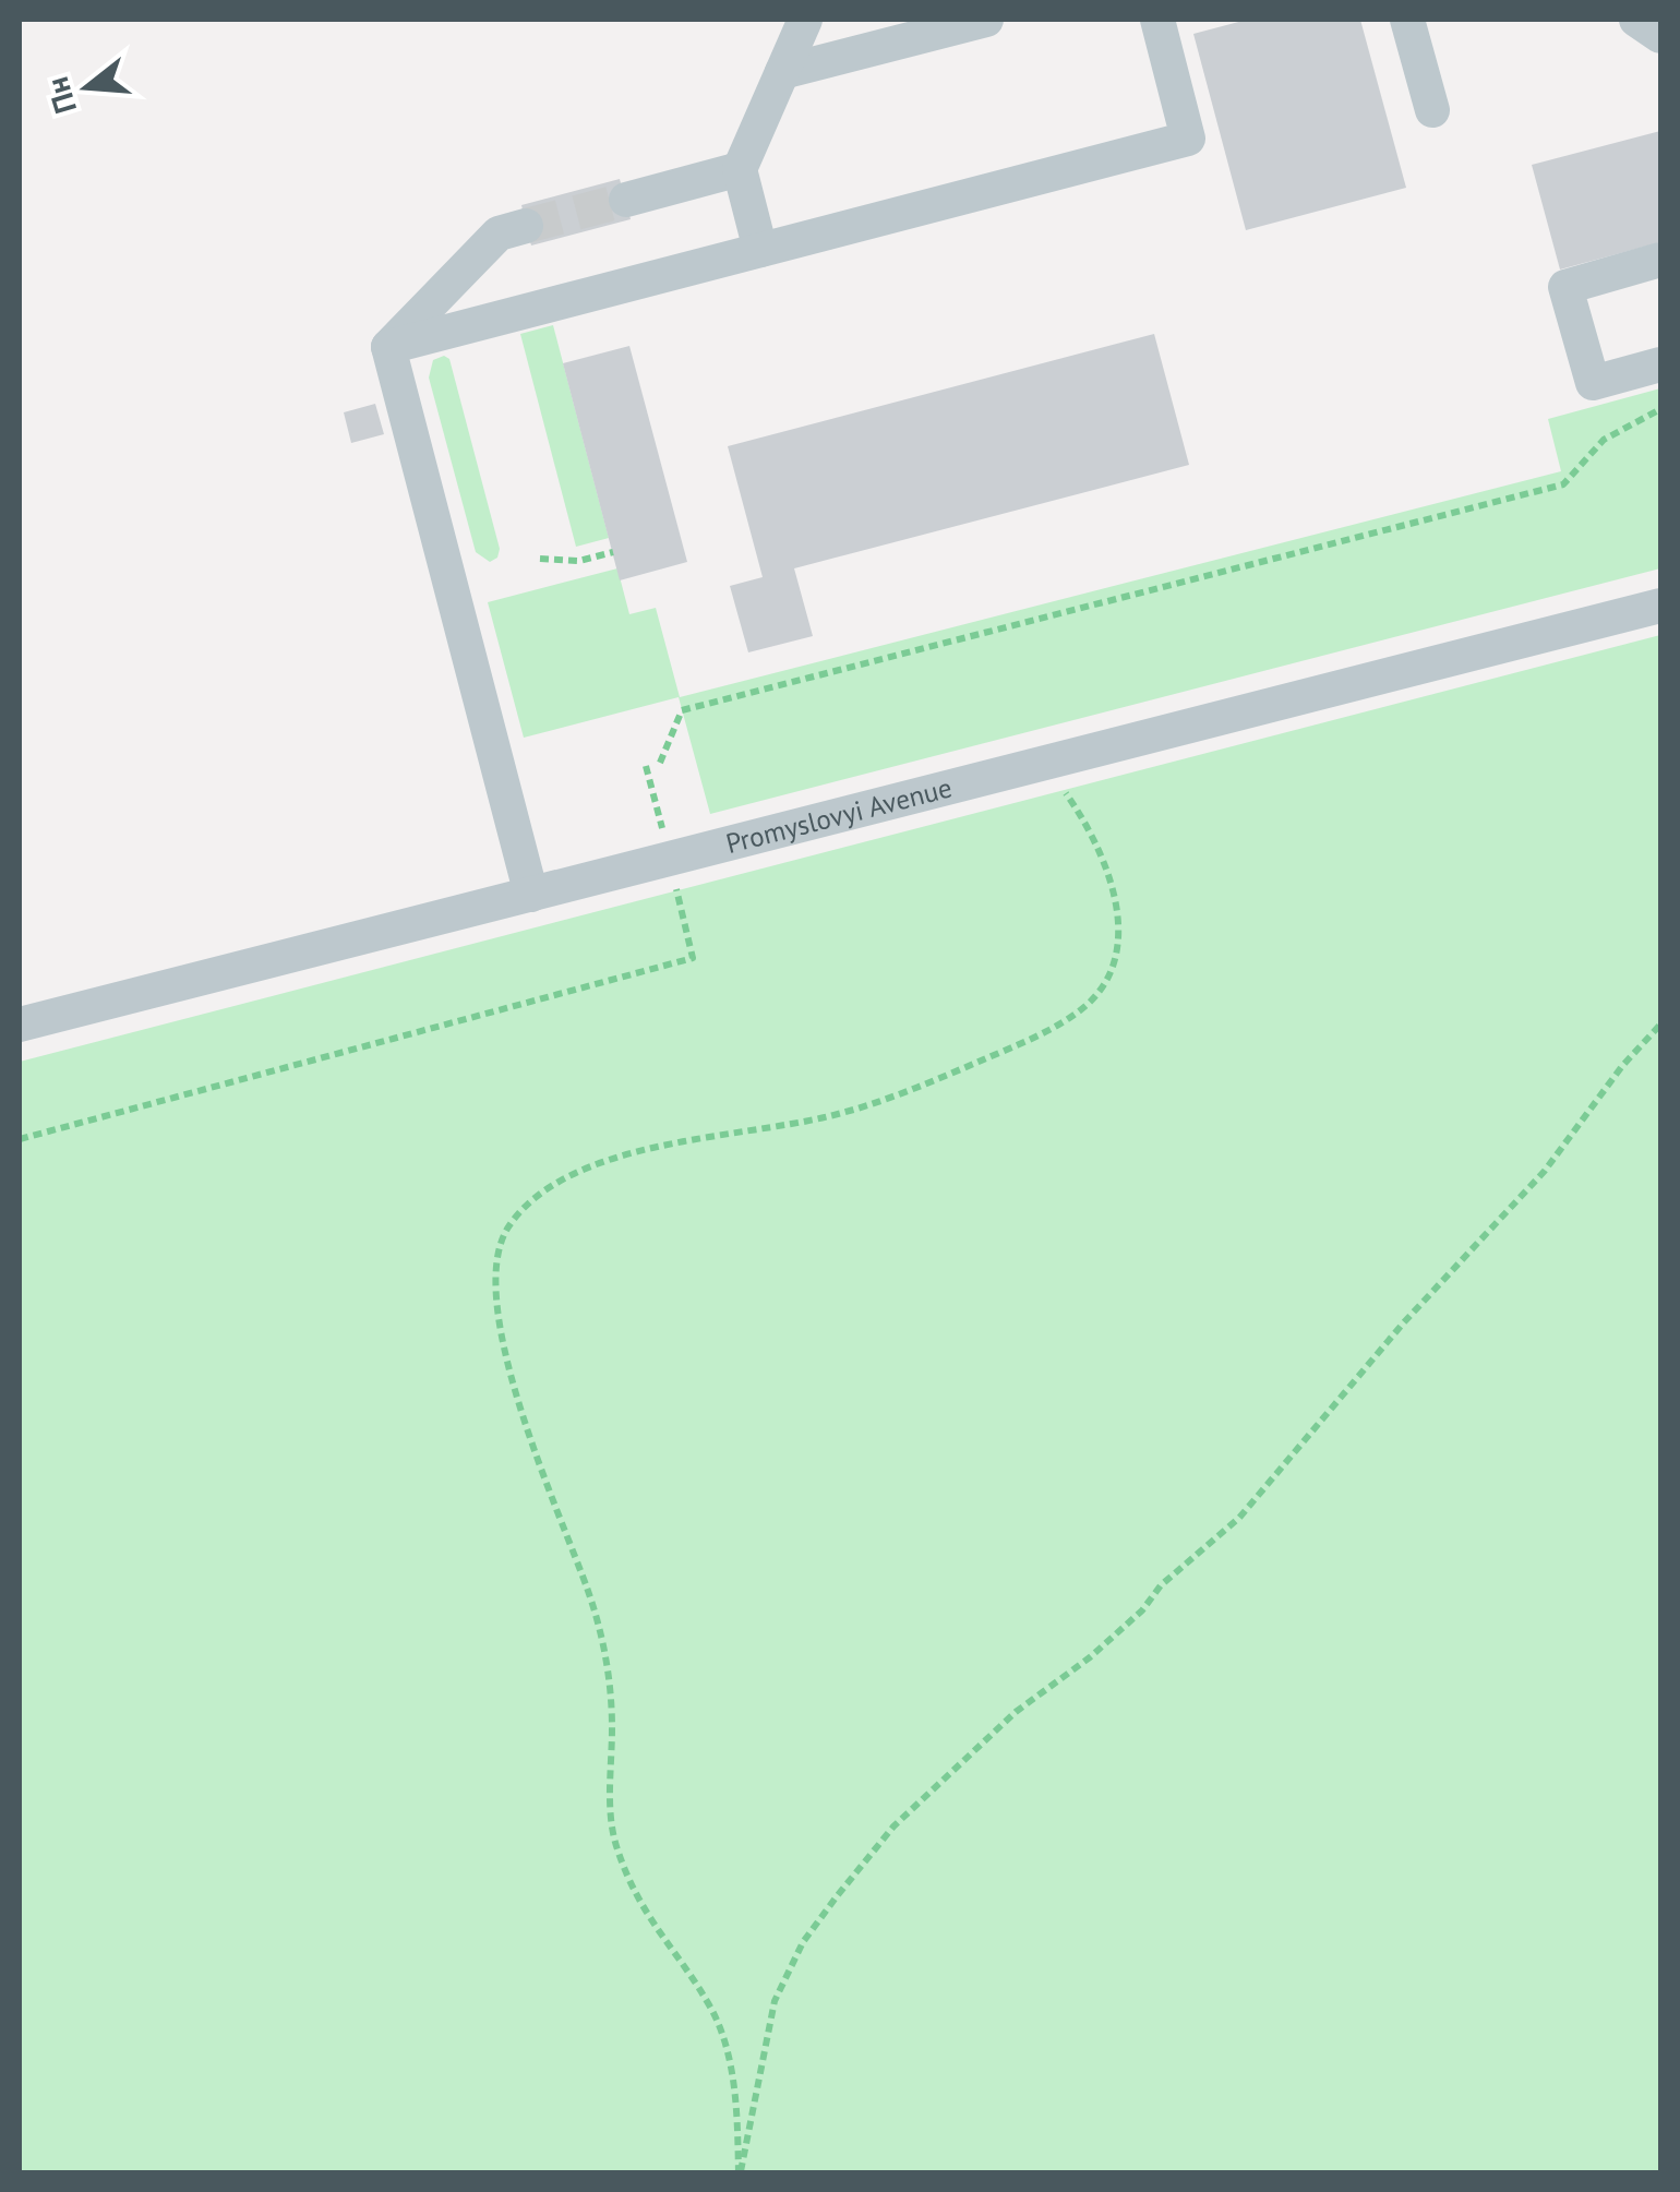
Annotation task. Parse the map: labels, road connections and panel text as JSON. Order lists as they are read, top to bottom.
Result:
{
  "streets": {
    "street": ["Promyslovyi Avenue"]
  },
  "north": "left"
}
